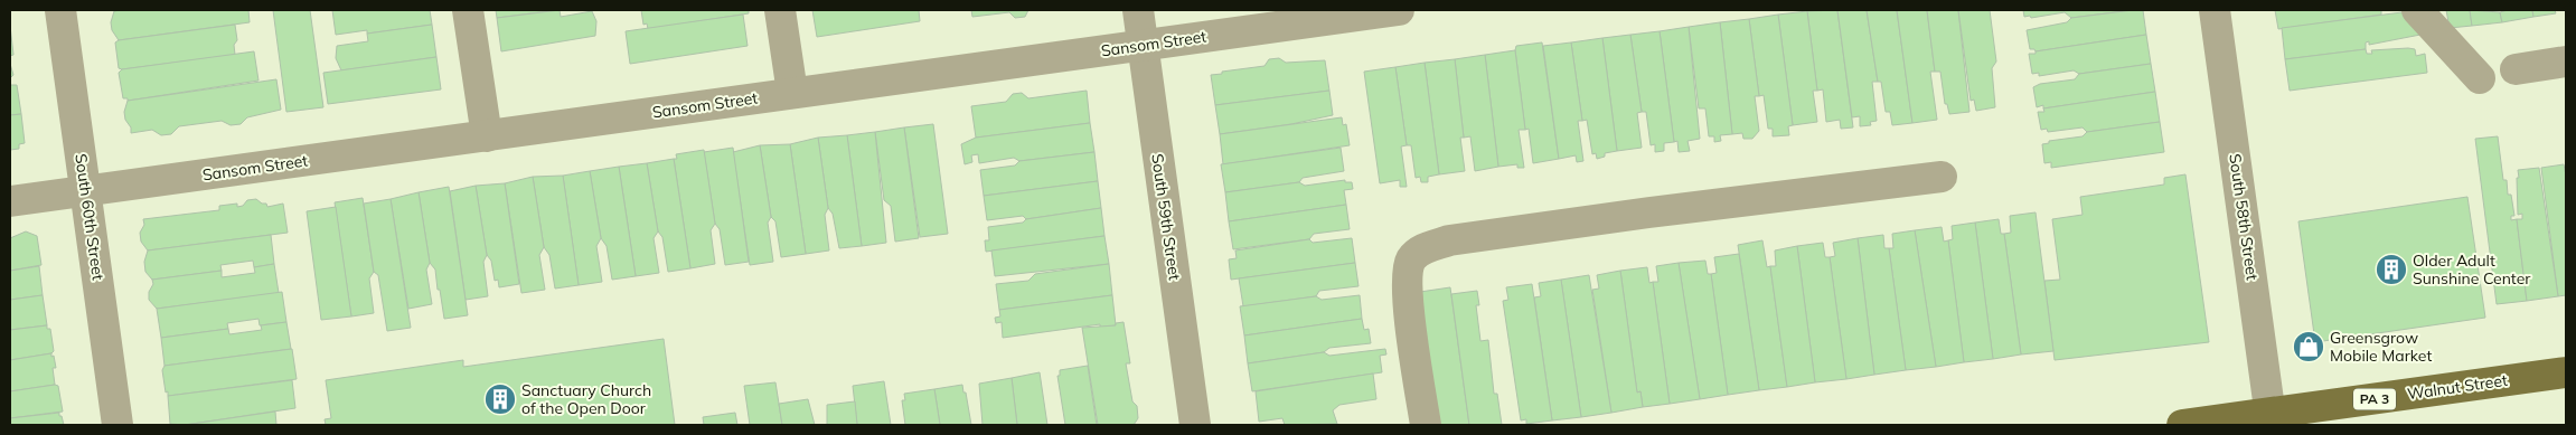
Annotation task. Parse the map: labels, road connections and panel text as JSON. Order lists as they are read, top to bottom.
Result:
{
  "streets": {
    "main road": ["Walnut Street", "PA 3"],
    "street": [
      "Sansom Street",
      "South 60th Street",
      "South 59th Street",
      "South 58th Street"
    ]
  },
  "crossings": [
    ["Sansom Street", "South 60th Street"],
    ["Sansom Street", "South 59th Street"],
    ["South 58th Street", "Walnut Street"]
  ],
  "places": {
    "building": ["Older Adult Sunshine Center", "Sanctuary Church of the Open Door"],
    "shop": ["Greensgrow Mobile Market"]
  }
}
